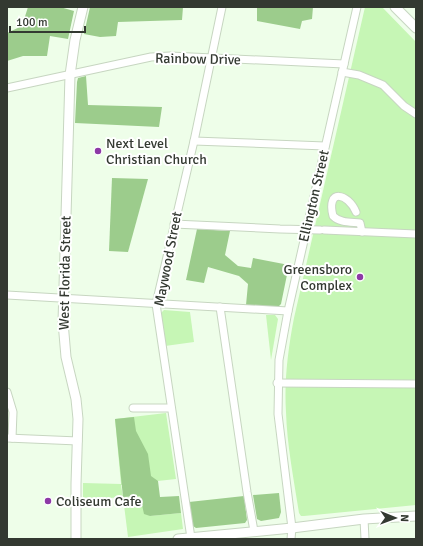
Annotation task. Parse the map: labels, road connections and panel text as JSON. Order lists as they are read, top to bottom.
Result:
{
  "streets": {
    "main road": ["West Florida Street"],
    "street": ["Rainbow Drive", "Ellington Street", "Maywood Street"]
  },
  "crossings": [
    ["Rainbow Drive", "Ellington Street"],
    ["Rainbow Drive", "Maywood Street"],
    ["Rainbow Drive", "West Florida Street"]
  ],
  "places": ["Next Level Christian Church", "Greensboro Complex", "Coliseum Cafe"],
  "scale_bar": "100 m",
  "north": "right"
}
